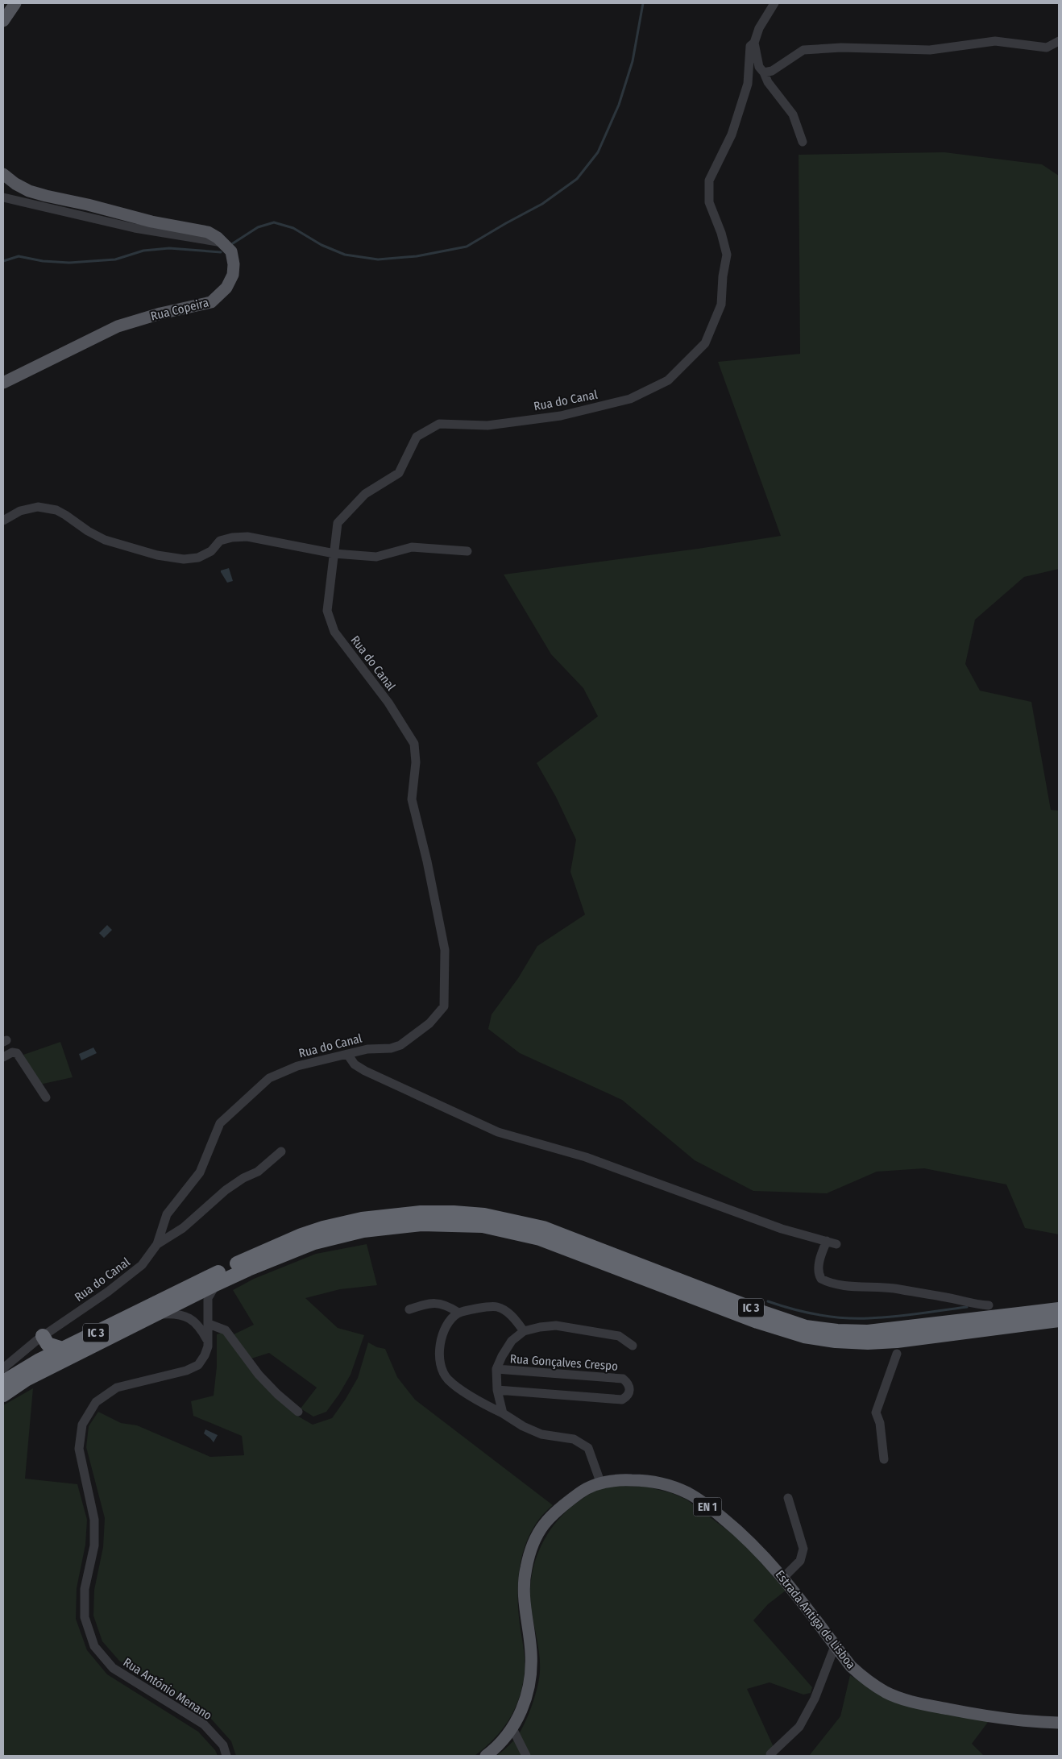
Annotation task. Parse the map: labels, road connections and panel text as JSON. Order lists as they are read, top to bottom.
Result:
{
  "streets": {
    "highway": ["IC 3"],
    "main road": ["Rua Copeira", "EN 1", "Estrada Antiga de Lisboa"],
    "street": ["Rua do Canal", "Rua Gonçalves Crespo", "Rua António Menano"]
  },
  "crossings": [
    ["IC 3", "Rua António Menano"]
  ]
}
